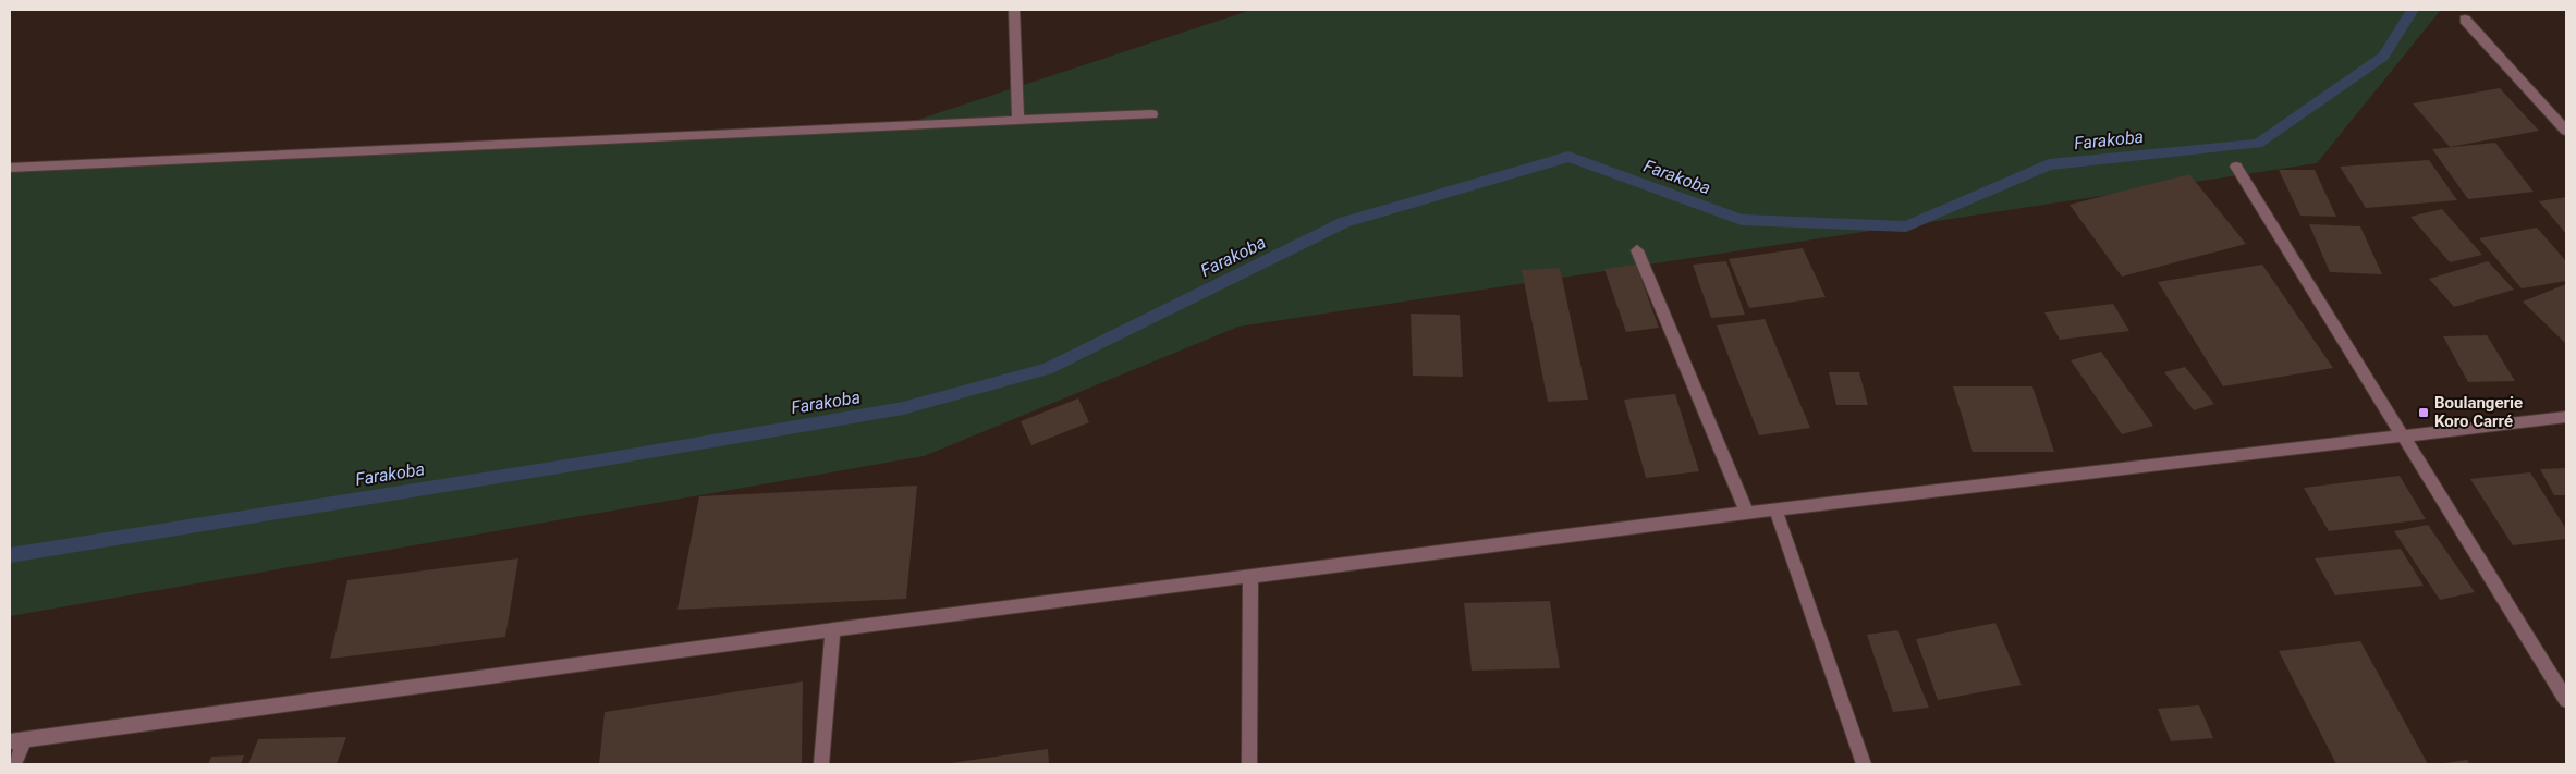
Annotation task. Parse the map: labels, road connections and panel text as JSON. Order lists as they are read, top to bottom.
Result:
{
  "water": ["Farakoba"],
  "places": {
    "transit": ["Boulangerie Koro Carré"]
  }
}
